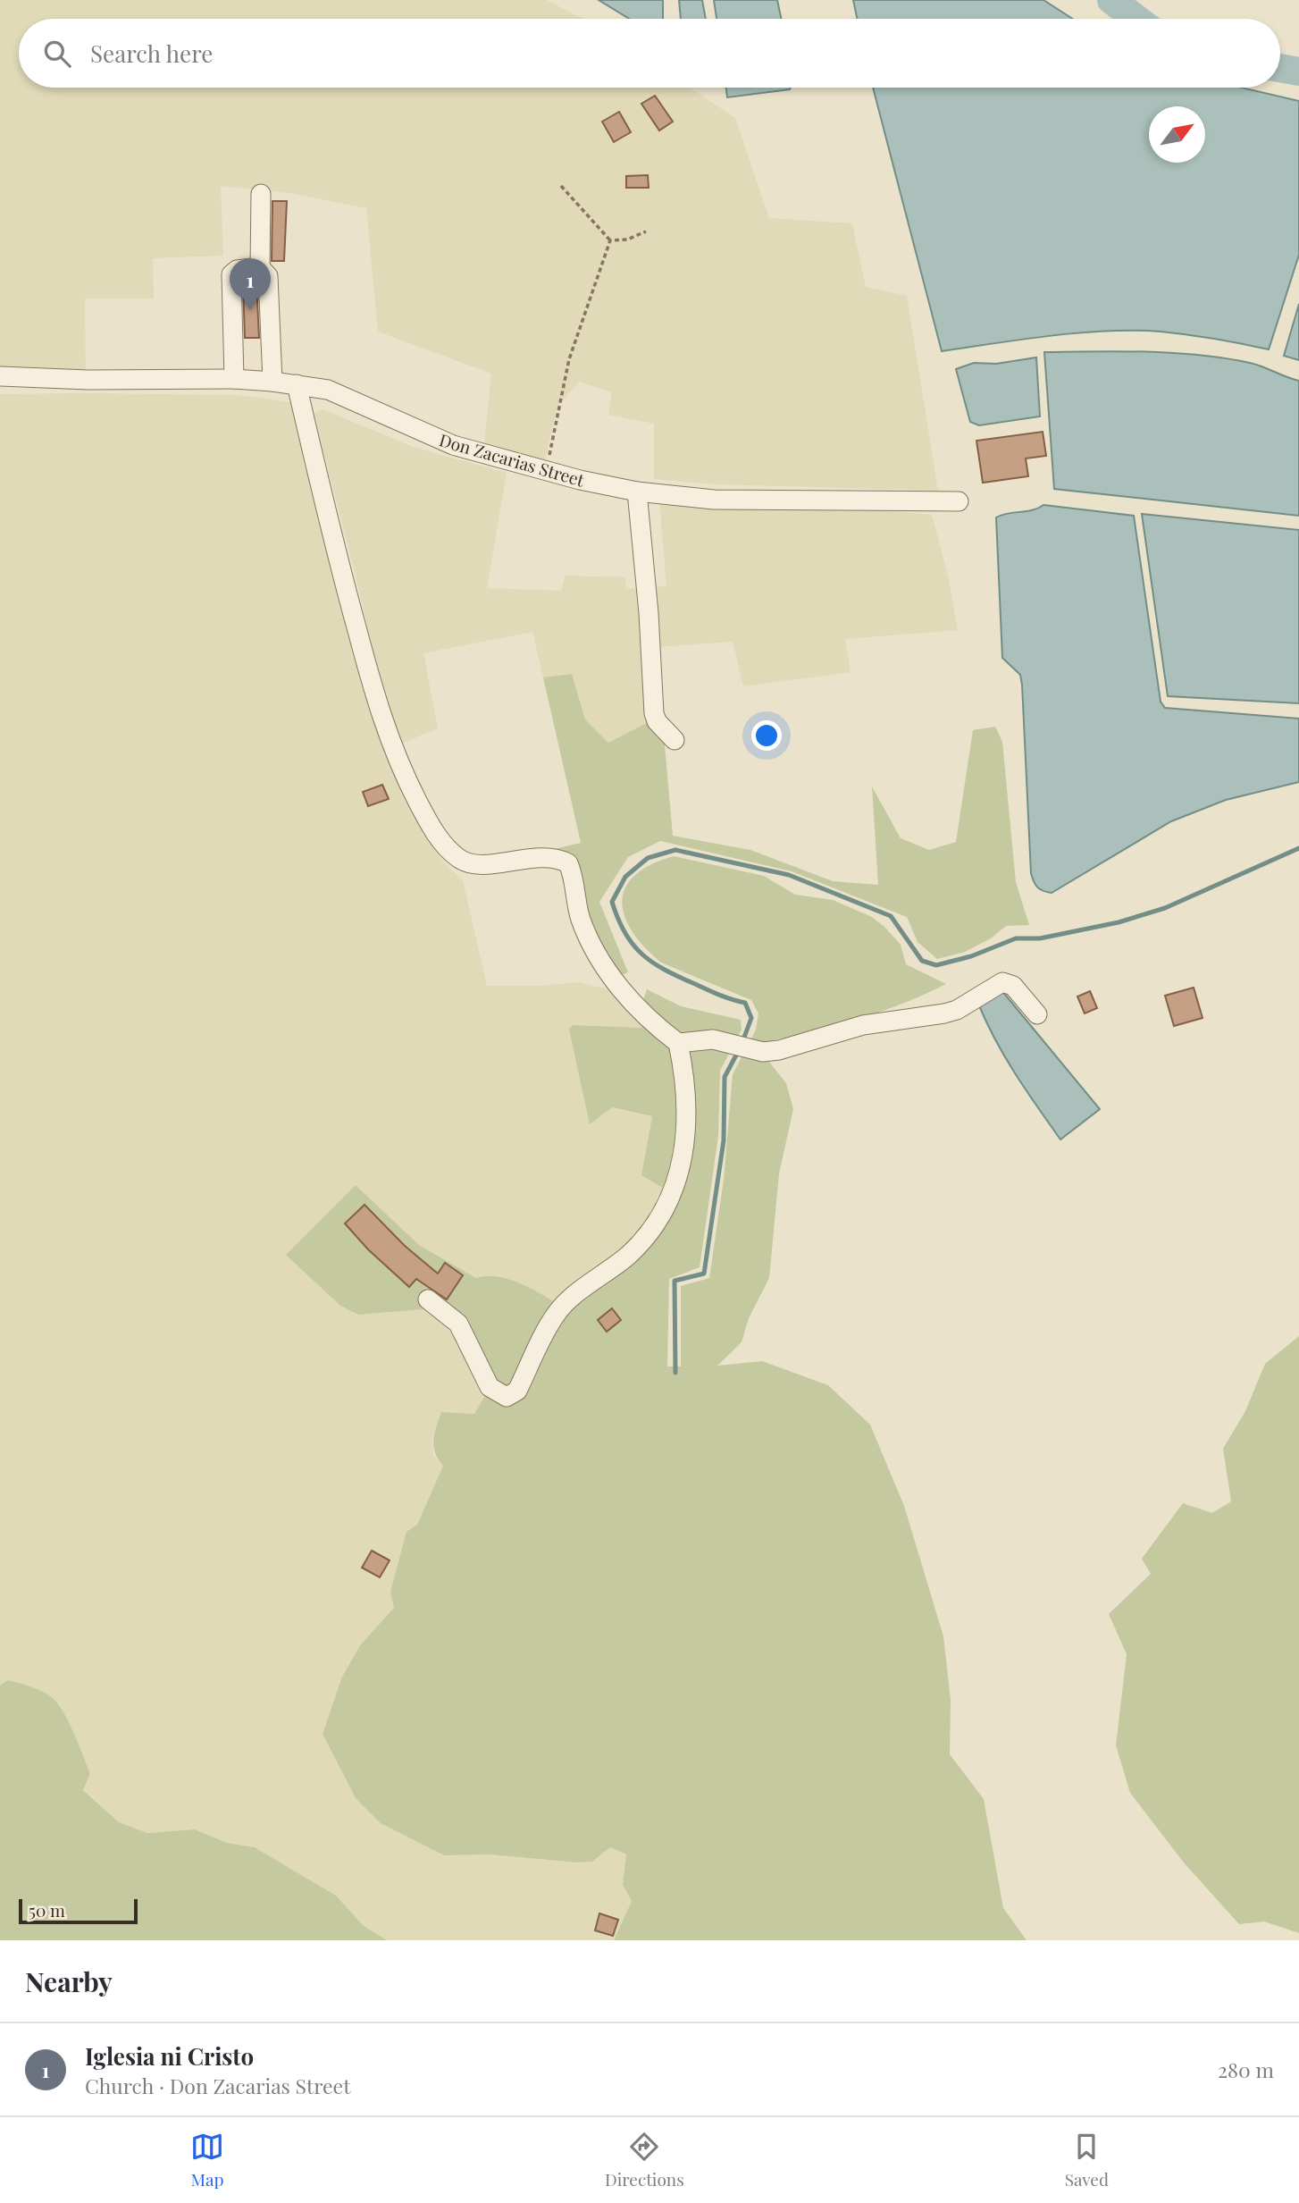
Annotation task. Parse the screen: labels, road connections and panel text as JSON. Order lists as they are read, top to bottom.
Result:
{
  "streets": {
    "street": ["Don Zacarias Street"]
  },
  "scale_bar": "50 m",
  "north": "top right",
  "page": {
    "search": "Search here",
    "pins": "1",
    "scale": "50 m",
    "heading": "Nearby",
    "list": [
      {
        "mark": "1",
        "name": "Iglesia ni Cristo",
        "note": "Church · Don Zacarias Street",
        "value": "280 m"
      }
    ],
    "nav": ["Map", "Directions", "Saved"]
  }
}
